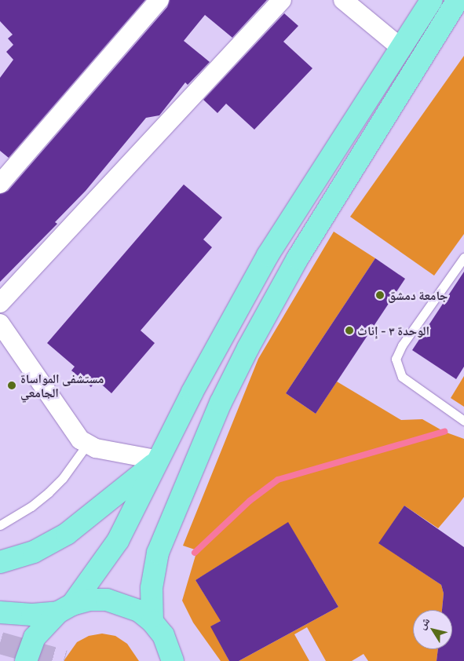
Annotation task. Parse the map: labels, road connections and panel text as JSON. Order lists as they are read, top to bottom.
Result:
{
  "places": ["جامعة دمشق", "الوحدة ٣ - إناث", "مستشفى المواساة الجامعي"],
  "north": "top left"
}
